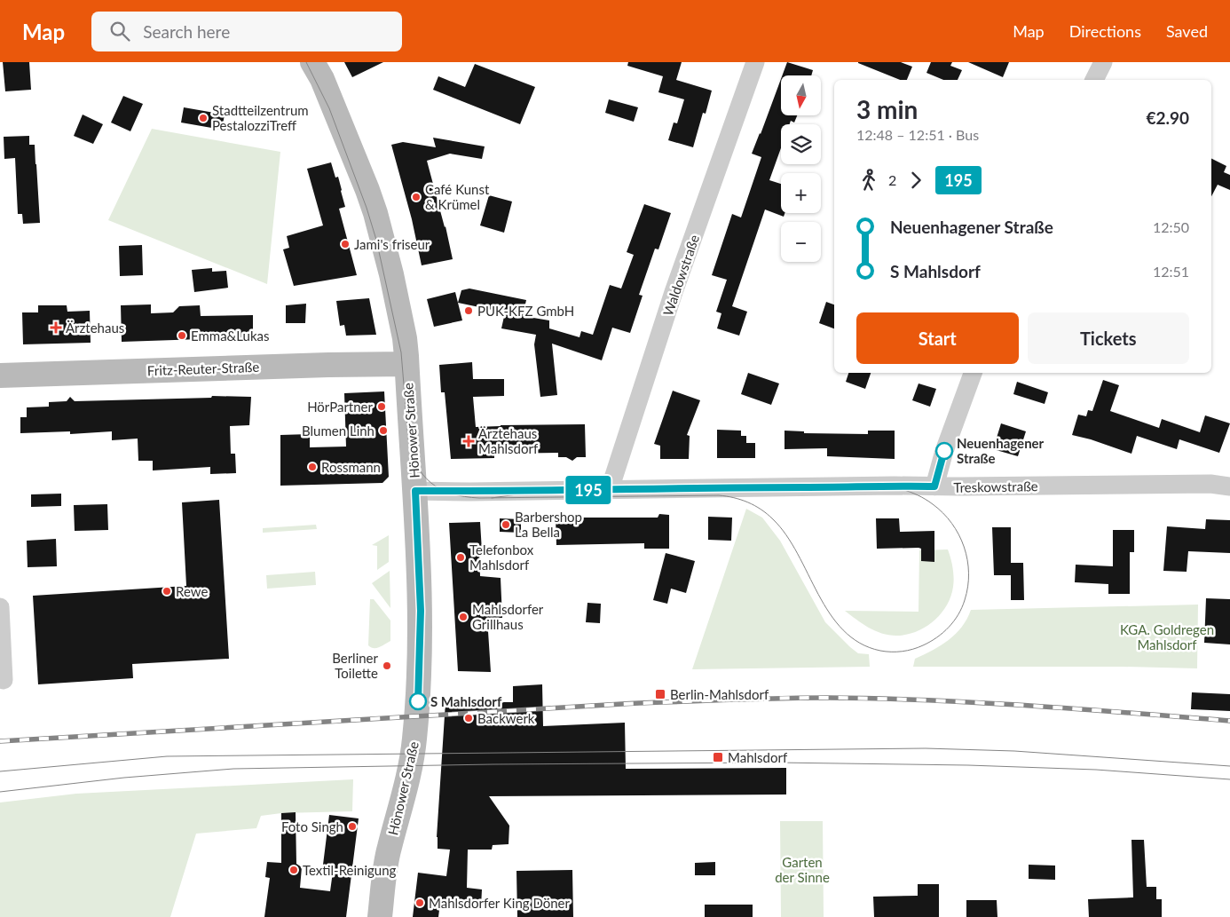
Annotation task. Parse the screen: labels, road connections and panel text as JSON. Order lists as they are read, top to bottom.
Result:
{
  "streets": {
    "main road": ["Fritz-Reuter-Straße", "Hönower Straße"],
    "street": ["Waldowstraße", "Treskowstraße"]
  },
  "crossings": [
    ["Waldowstraße", "Treskowstraße"],
    ["Fritz-Reuter-Straße", "Hönower Straße"],
    ["Hönower Straße", "Treskowstraße"]
  ],
  "parks": ["KGA. Goldregen Mahlsdorf", "Garten der Sinne"],
  "places": {
    "other": [
      "Stadtteilzentrum PestalozziTreff",
      "Café Kunst & Krümel",
      "Jami's friseur",
      "PUK-KFZ GmbH",
      "Emma&Lukas",
      "HörPartner",
      "Blumen Linh",
      "Neuenhagener Straße",
      "Rossmann",
      "Barbershop La Bella",
      "Telefonbox Mahlsdorf",
      "Rewe",
      "Mahlsdorfer Grillhaus",
      "Berliner Toilette",
      "S Mahlsdorf",
      "Backwerk",
      "Foto Singh",
      "Textil-Reinigung",
      "Mahlsdorfer King Döner"
    ],
    "health": ["Ärztehaus", "Ärztehaus Mahlsdorf"],
    "transit": ["Berlin-Mahlsdorf", "Mahlsdorf"]
  },
  "lines": ["bus line 195"],
  "north": "bottom",
  "page": {
    "header": "Map",
    "search": "Search here",
    "nav": ["Map", "Directions", "Saved"],
    "on_map": "195",
    "map_buttons": ["+", "−"],
    "heading": ["3 min", "12:48 – 12:51 · Bus", "€2.90"],
    "legs": ["2", "195"],
    "list": [
      {
        "name": "Neuenhagener Straße",
        "value": "12:50"
      },
      {
        "name": "S Mahlsdorf",
        "value": "12:51"
      }
    ],
    "buttons": ["Start", "Tickets"]
  }
}
